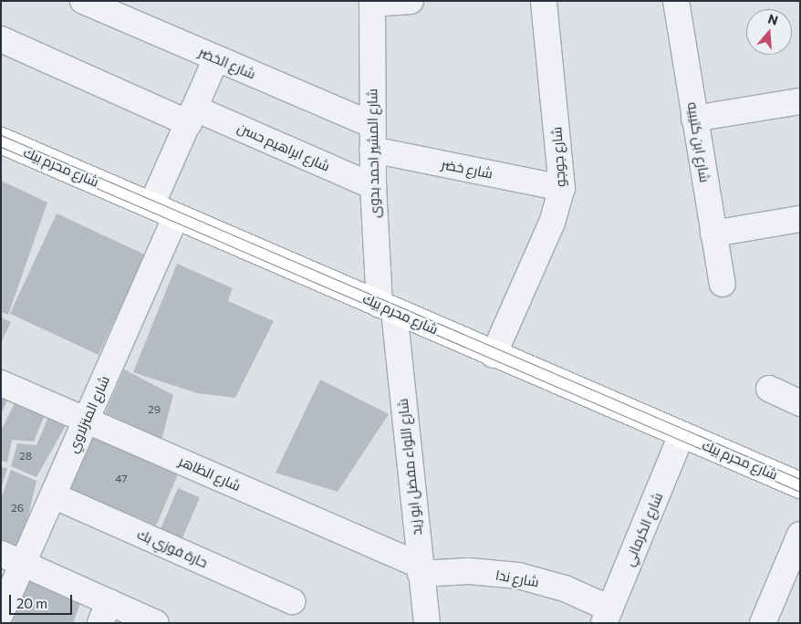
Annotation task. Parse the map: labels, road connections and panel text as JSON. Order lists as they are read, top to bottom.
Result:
{
  "streets": {
    "main road": ["شارع محرم بيك"],
    "street": [
      "شارع الخضر",
      "شارع ابن كتيبيه",
      "شارع ابراهيم حسن",
      "شارع المشير احمد بدوى",
      "شارع جوجو",
      "شارع خضر",
      "شارع المنزلاوي",
      "شارع اللواء مفضل ابو زيد",
      "شارع الظاهر",
      "شارع الكرماني",
      "حارة فوزي بك",
      "شارع ندا"
    ]
  },
  "crossings": [
    ["شارع الخضر", "شارع المشير احمد بدوى"],
    ["شارع ابراهيم حسن", "شارع المشير احمد بدوى"],
    ["شارع المشير احمد بدوى", "شارع محرم بيك"],
    ["شارع المشير احمد بدوى", "شارع خضر"],
    ["شارع المشير احمد بدوى", "شارع اللواء مفضل ابو زيد"],
    ["شارع جوجو", "شارع محرم بيك"],
    ["شارع جوجو", "شارع خضر"],
    ["شارع محرم بيك", "شارع المنزلاوي"],
    ["شارع محرم بيك", "شارع اللواء مفضل ابو زيد"],
    ["شارع محرم بيك", "شارع الكرماني"],
    ["شارع المنزلاوي", "شارع الظاهر"],
    ["شارع المنزلاوي", "حارة فوزي بك"],
    ["شارع اللواء مفضل ابو زيد", "شارع الظاهر"],
    ["شارع اللواء مفضل ابو زيد", "شارع ندا"],
    ["شارع الظاهر", "شارع ندا"],
    ["شارع الكرماني", "شارع ندا"]
  ],
  "house_numbers": [
    "29",
    "28",
    "47",
    "26"
  ],
  "scale_bar": "20 m",
  "north": "top"
}
